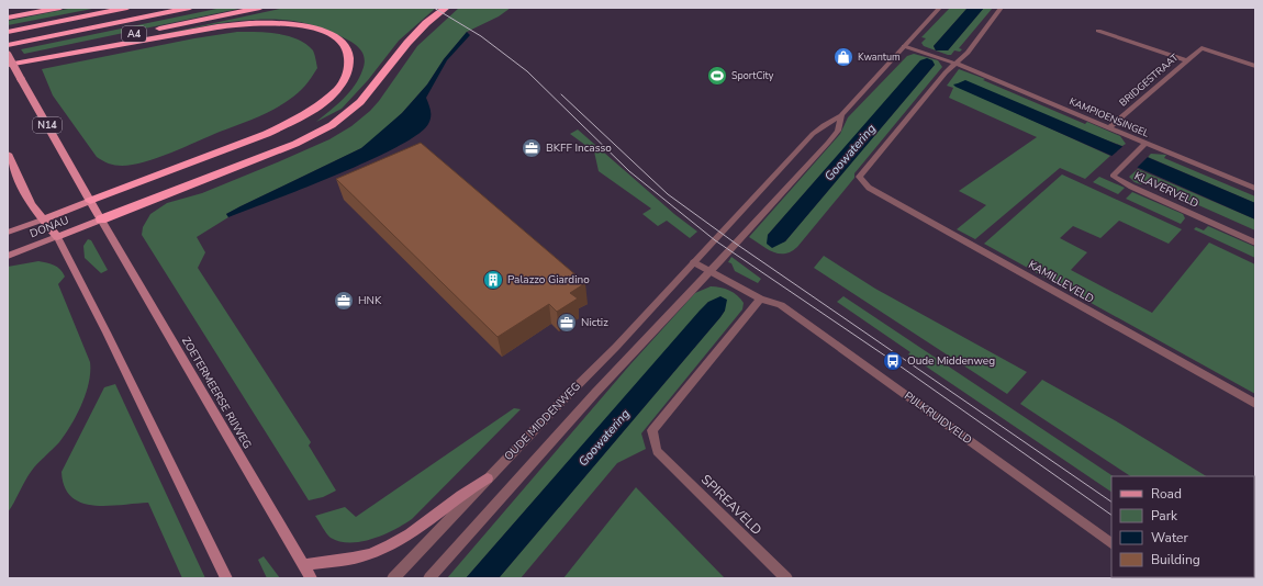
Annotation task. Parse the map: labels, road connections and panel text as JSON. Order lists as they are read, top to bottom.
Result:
{
  "streets": {
    "highway": ["A4"],
    "main road": ["N14", "DONAU", "ZOETERMEERSE RIJWEG"],
    "street": [
      "BRIDGESTRAAT",
      "KAMPIOENSINGEL",
      "KLAVERVELD",
      "KAMILLEVELD",
      "PIJLKRUIDVELD",
      "OUDE MIDDENWEG",
      "SPIREAVELD"
    ]
  },
  "crossings": [
    ["A4", "N14"],
    ["A4", "DONAU"],
    ["BRIDGESTRAAT", "KAMPIOENSINGEL"],
    ["KAMPIOENSINGEL", "KLAVERVELD"],
    ["KAMPIOENSINGEL", "KAMILLEVELD"],
    ["KAMPIOENSINGEL", "OUDE MIDDENWEG"],
    ["N14", "DONAU"],
    ["N14", "ZOETERMEERSE RIJWEG"],
    ["DONAU", "ZOETERMEERSE RIJWEG"],
    ["PIJLKRUIDVELD", "OUDE MIDDENWEG"],
    ["PIJLKRUIDVELD", "SPIREAVELD"]
  ],
  "water": ["Goowatering"],
  "places": {
    "shop": ["Kwantum"],
    "sports": ["SportCity"],
    "office": ["BKFF Incasso", "HNK", "Nictiz"],
    "building": ["Palazzo Giardino"],
    "bus stop": ["Oude Middenweg"]
  },
  "legend": [
    "Road",
    "Park",
    "Water",
    "Building"
  ]
}
